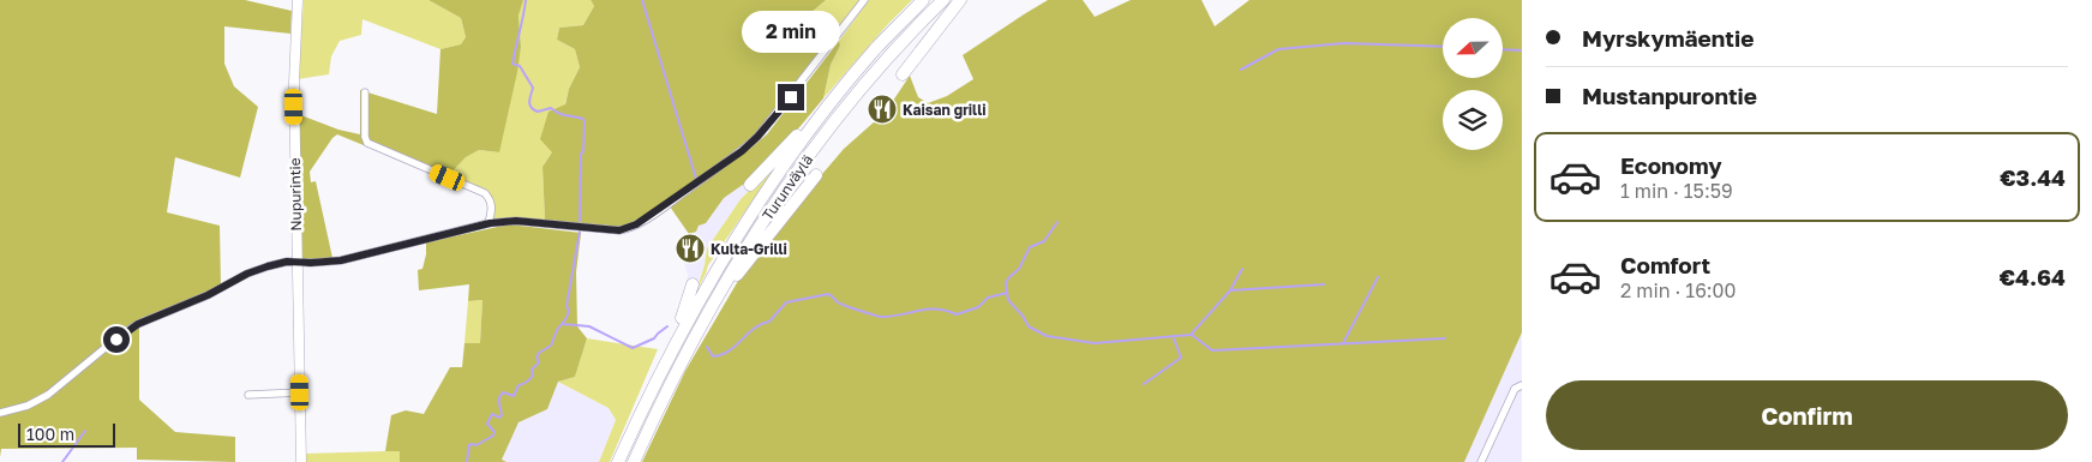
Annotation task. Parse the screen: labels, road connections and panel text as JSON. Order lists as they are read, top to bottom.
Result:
{
  "streets": {
    "highway": ["Turunväylä"],
    "main road": ["Nupurintie"]
  },
  "places": {
    "restaurant": ["Kaisan grilli", "Kulta-Grilli"]
  },
  "scale_bar": "100 m",
  "north": "left",
  "page": {
    "banner": ["Myrskymäentie", "Mustanpurontie"],
    "bubble": "2 min",
    "list": [
      {
        "name": "Economy",
        "note": "1 min · 15:59",
        "value": "€3.44"
      },
      {
        "name": "Comfort",
        "note": "2 min · 16:00",
        "value": "€4.64"
      }
    ],
    "buttons": "Confirm",
    "scale": "100 m"
  }
}
